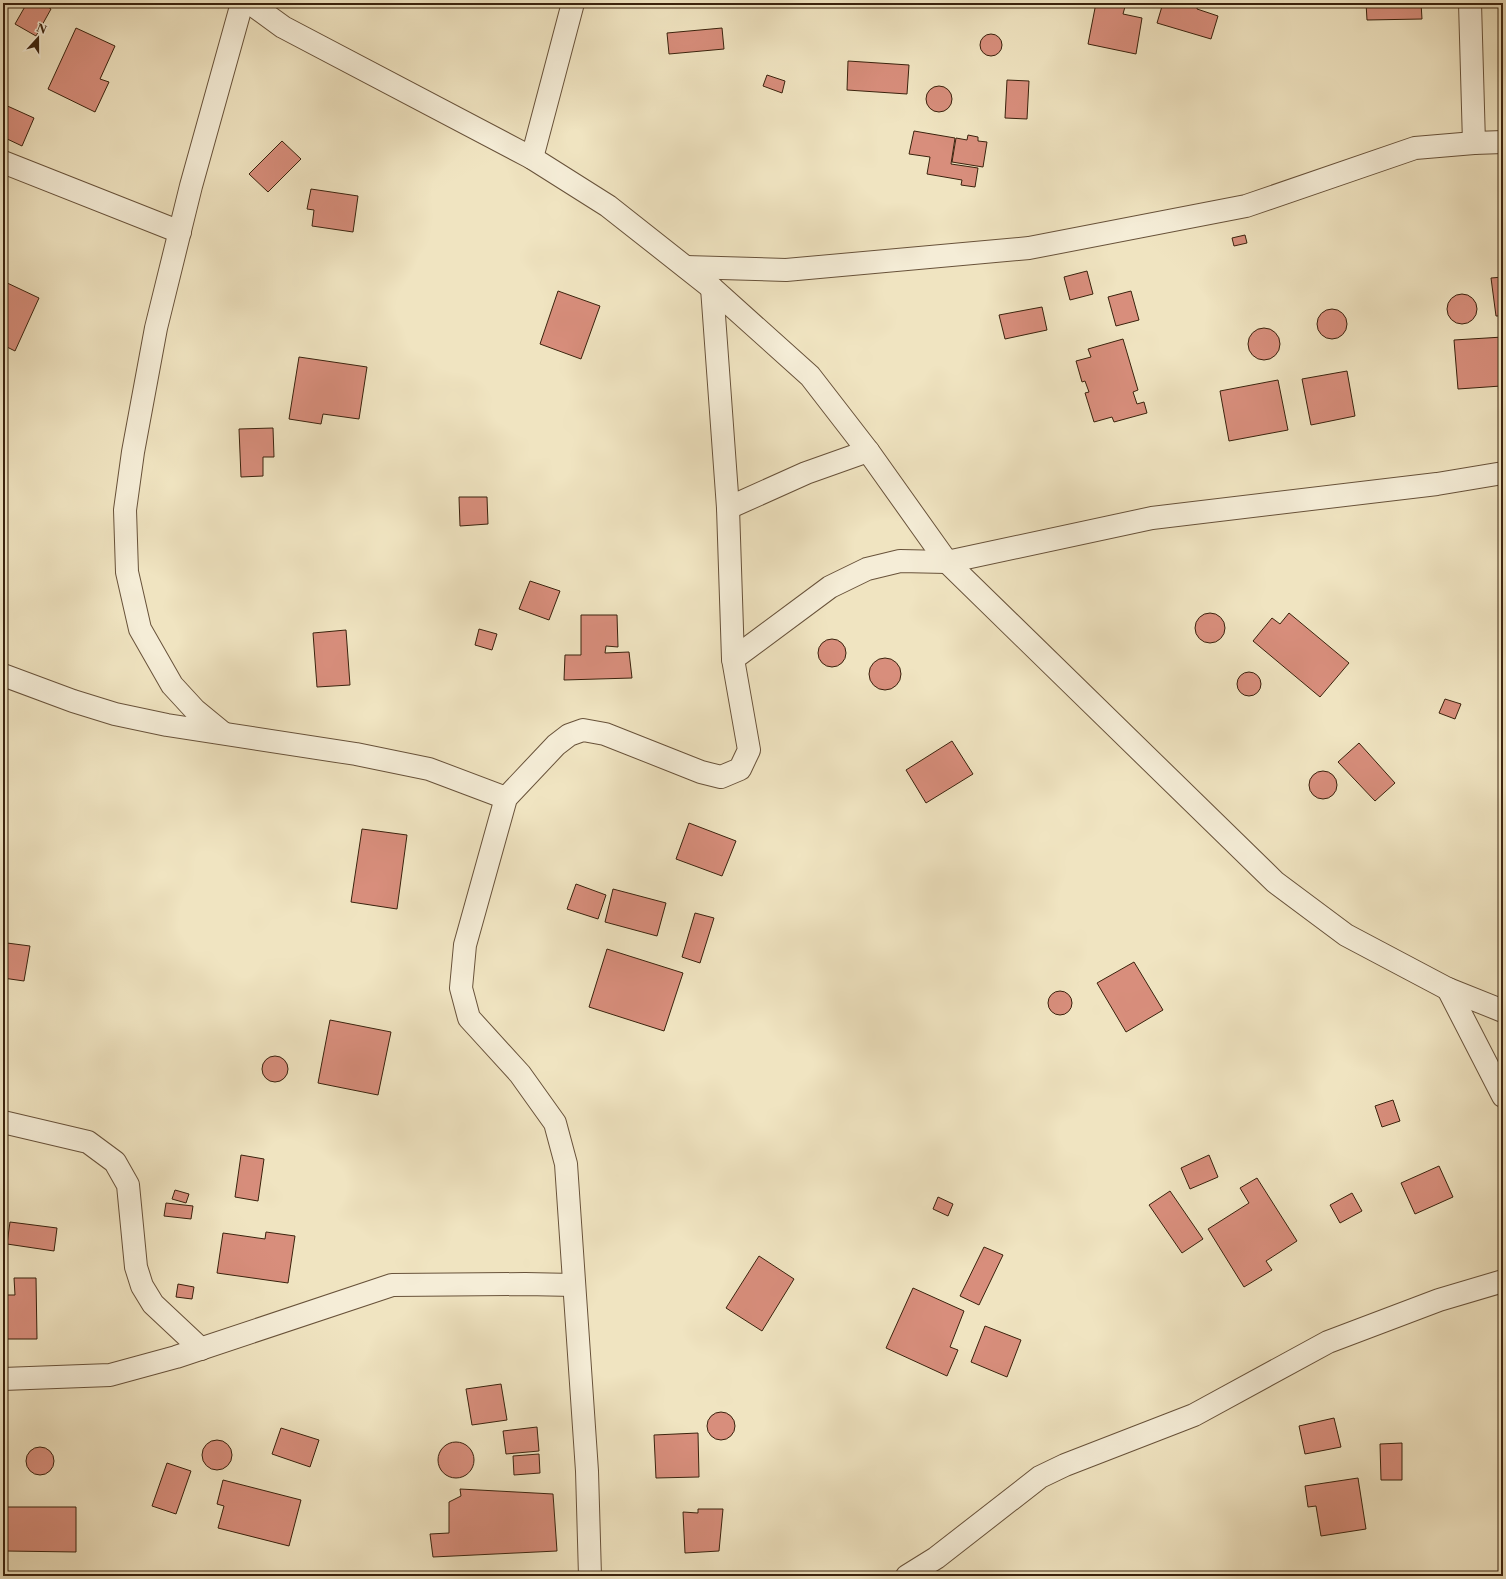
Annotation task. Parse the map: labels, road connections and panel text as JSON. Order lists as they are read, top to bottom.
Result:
{
  "north": "top"
}
